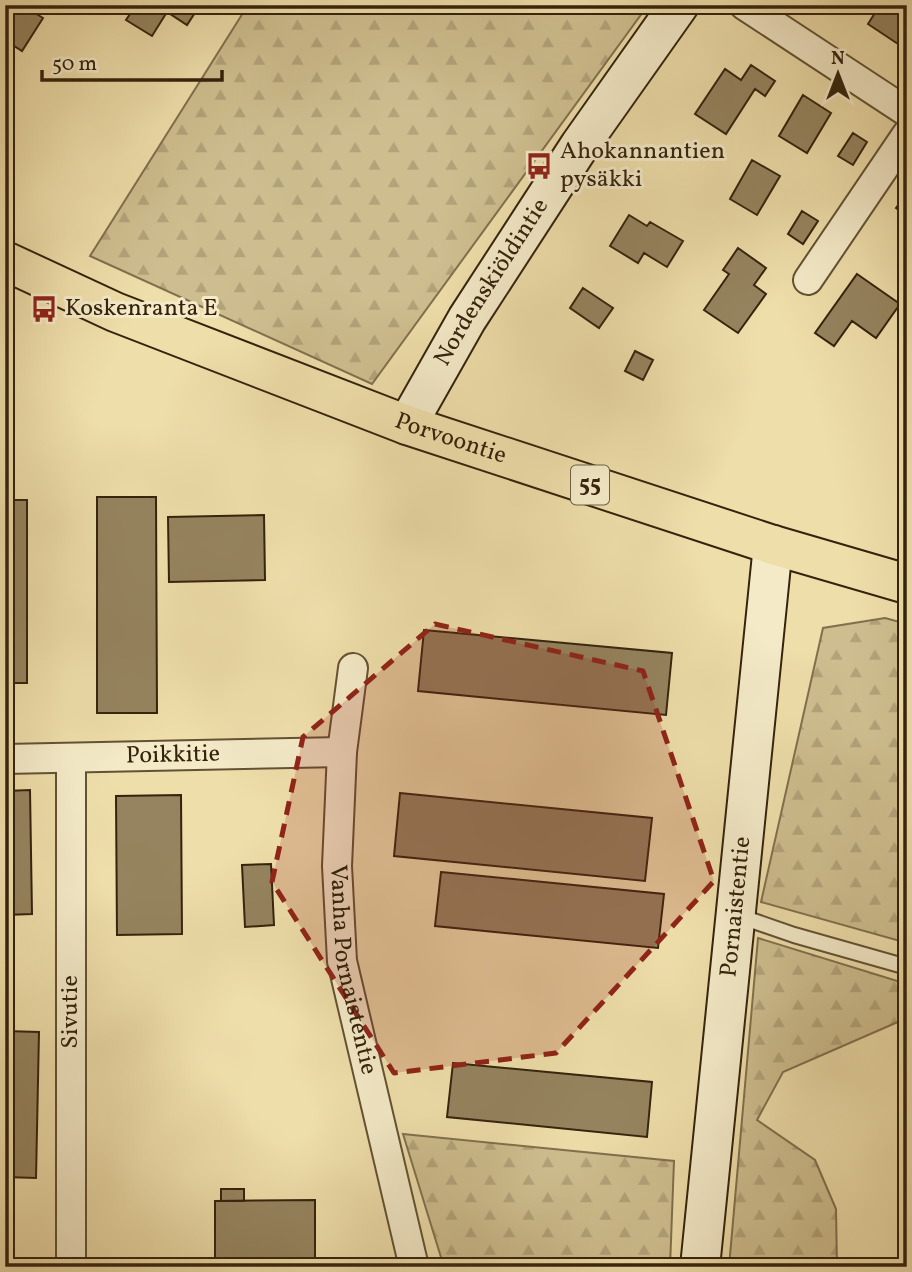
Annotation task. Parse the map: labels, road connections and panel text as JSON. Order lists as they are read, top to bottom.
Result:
{
  "streets": {
    "main road": ["Porvoontie", "55"],
    "street": [
      "Nordenskiöldintie",
      "Poikkitie",
      "Pornaistentie",
      "Vanha Pornaistentie",
      "Sivutie"
    ]
  },
  "crossings": [
    ["Nordenskiöldintie", "Porvoontie"],
    ["Porvoontie", "Pornaistentie"],
    ["Poikkitie", "Vanha Pornaistentie"],
    ["Poikkitie", "Sivutie"]
  ],
  "places": {
    "bus stop": ["Ahokannantien pysäkki", "Koskenranta E"]
  },
  "scale_bar": "50 m",
  "north": "top"
}
